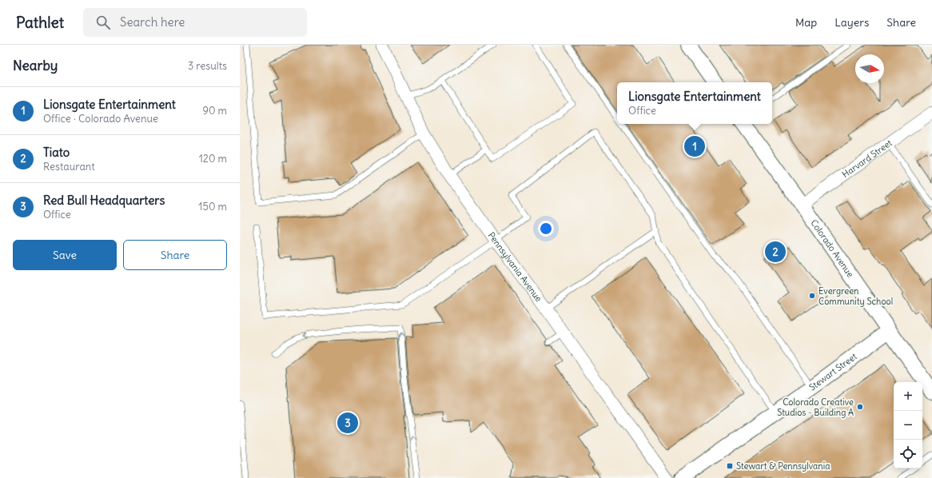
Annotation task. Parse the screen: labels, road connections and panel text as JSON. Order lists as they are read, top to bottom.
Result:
{
  "streets": {
    "street": [
      "Harvard Street",
      "Colorado Avenue",
      "Pennsylvania Avenue",
      "Stewart Street"
    ]
  },
  "crossings": [
    ["Harvard Street", "Colorado Avenue"],
    ["Colorado Avenue", "Stewart Street"]
  ],
  "places": {
    "other": ["Evergreen Community School", "Colorado Creative Studios - Building A"],
    "transit": ["Stewart & Pennsylvania"]
  },
  "north": "right",
  "page": {
    "header": "Pathlet",
    "search": "Search here",
    "nav": ["Map", "Layers", "Share"],
    "heading": ["Nearby", "3 results"],
    "popup": ["Lionsgate Entertainment", "Office"],
    "list": [
      {
        "mark": "1",
        "name": "Lionsgate Entertainment",
        "note": "Office · Colorado Avenue",
        "value": "90 m"
      },
      {
        "mark": "2",
        "name": "Tiato",
        "note": "Restaurant",
        "value": "120 m"
      },
      {
        "mark": "3",
        "name": "Red Bull Headquarters",
        "note": "Office",
        "value": "150 m"
      }
    ],
    "pins": ["1", "2", "3"],
    "buttons": ["Save", "Share"],
    "map_buttons": ["+", "−"]
  }
}
